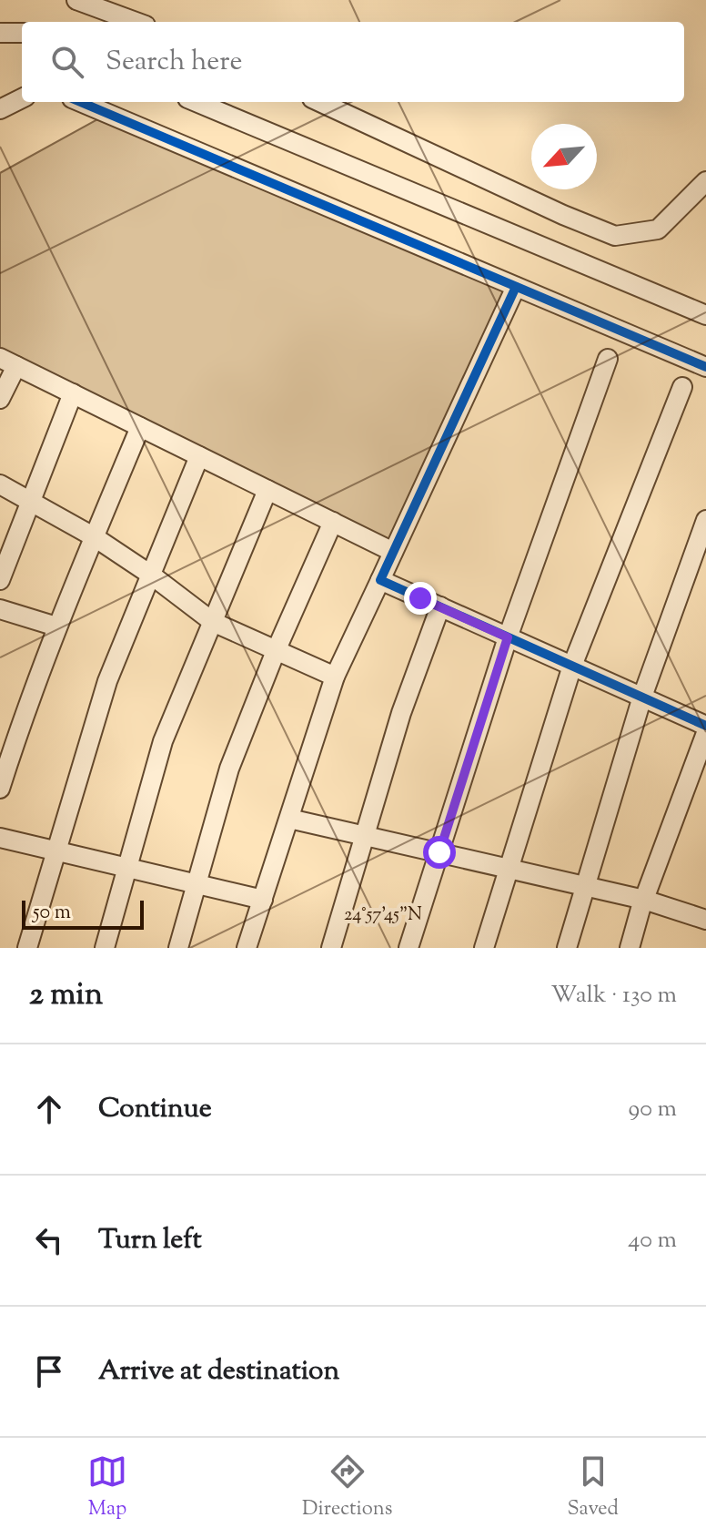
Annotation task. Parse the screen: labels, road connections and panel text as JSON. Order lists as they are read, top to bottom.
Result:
{
  "scale_bar": "50 m",
  "north": "bottom left",
  "page": {
    "search": "Search here",
    "scale": "50 m",
    "heading": ["2 min", "Walk · 130 m"],
    "list": [
      ["Continue", "90 m"],
      ["Turn left", "40 m"],
      "Arrive at destination"
    ],
    "nav": ["Map", "Directions", "Saved"]
  },
  "coordinates": ["24°57'45\"N"]
}
